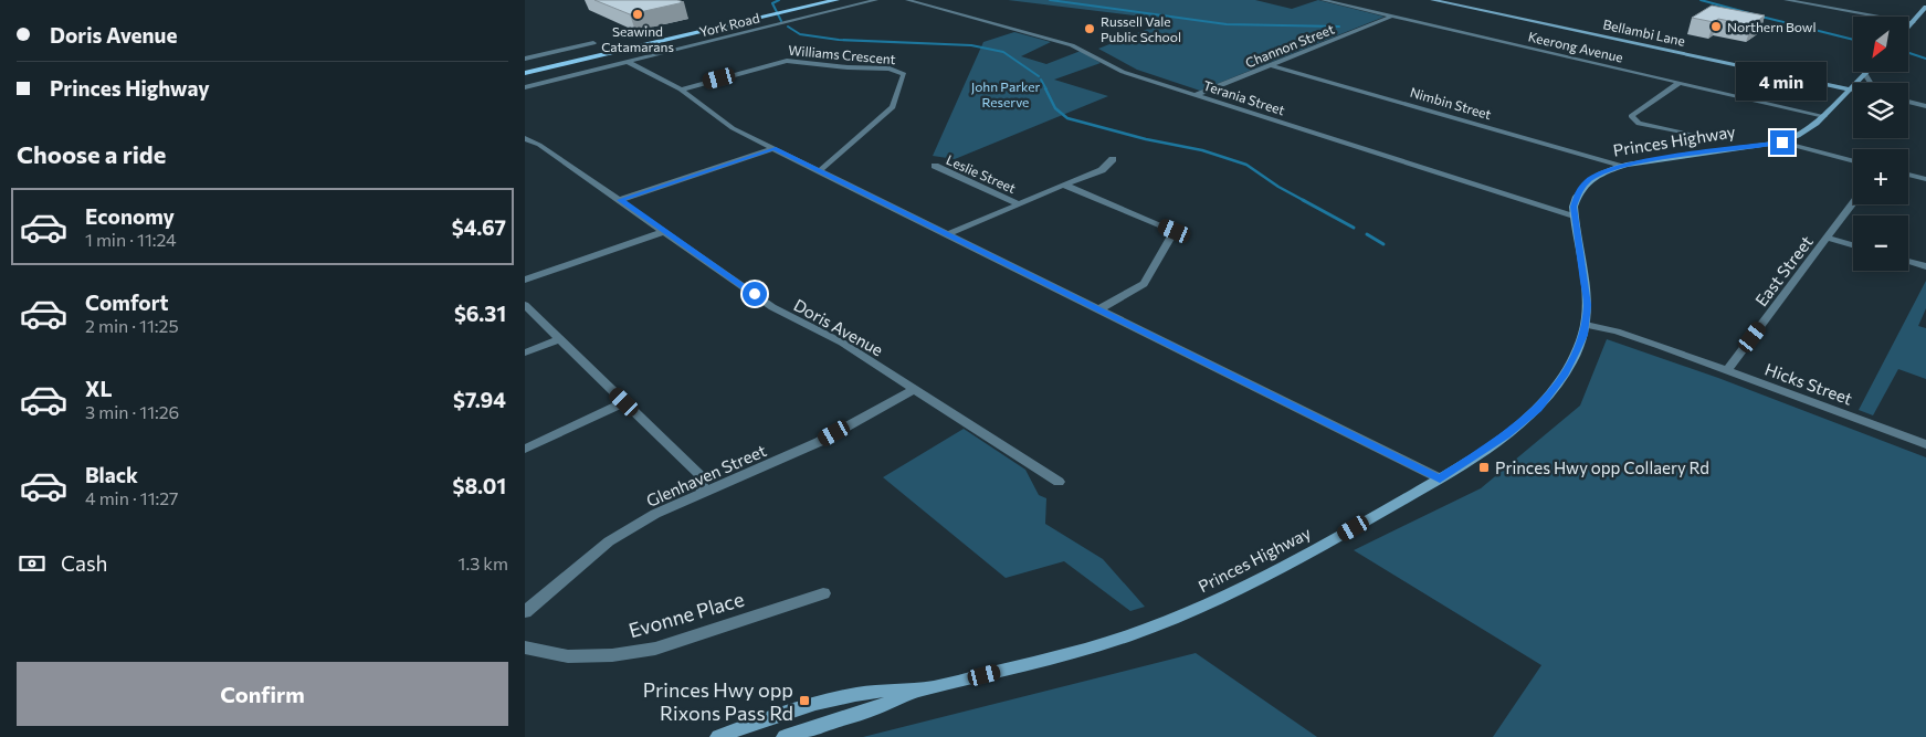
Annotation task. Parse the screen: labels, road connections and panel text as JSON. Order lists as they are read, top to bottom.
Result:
{
  "streets": {
    "main road": ["Bellambi Lane", "Princes Highway"],
    "street": [
      "York Road",
      "Channon Street",
      "Keerong Avenue",
      "Williams Crescent",
      "Terania Street",
      "Nimbin Street",
      "Leslie Street",
      "East Street",
      "Doris Avenue",
      "Hicks Street",
      "Glenhaven Street",
      "Evonne Place"
    ]
  },
  "crossings": [
    ["Bellambi Lane", "Princes Highway"],
    ["Channon Street", "Keerong Avenue"],
    ["Channon Street", "Terania Street"],
    ["Channon Street", "Nimbin Street"],
    ["Keerong Avenue", "Princes Highway"],
    ["Terania Street", "Princes Highway"],
    ["Nimbin Street", "Princes Highway"],
    ["Princes Highway", "Hicks Street"],
    ["East Street", "Hicks Street"],
    ["Doris Avenue", "Glenhaven Street"]
  ],
  "parks": ["John Parker Reserve"],
  "places": {
    "other": ["Seawind Catamarans", "Northern Bowl", "Russell Vale Public School"],
    "transit": ["Princes Hwy opp Collaery Rd", "Princes Hwy opp Rixons Pass Rd"]
  },
  "north": "bottom left",
  "page": {
    "banner": ["Doris Avenue", "Princes Highway"],
    "map_buttons": ["+", "−"],
    "bubble": "4 min",
    "heading": "Choose a ride",
    "list": [
      {
        "name": "Economy",
        "note": "1 min · 11:24",
        "value": "$4.67"
      },
      {
        "name": "Comfort",
        "note": "2 min · 11:25",
        "value": "$6.31"
      },
      {
        "name": "XL",
        "note": "3 min · 11:26",
        "value": "$7.94"
      },
      {
        "name": "Black",
        "note": "4 min · 11:27",
        "value": "$8.01"
      }
    ],
    "pay": ["Cash", "1.3 km"],
    "buttons": "Confirm"
  }
}
